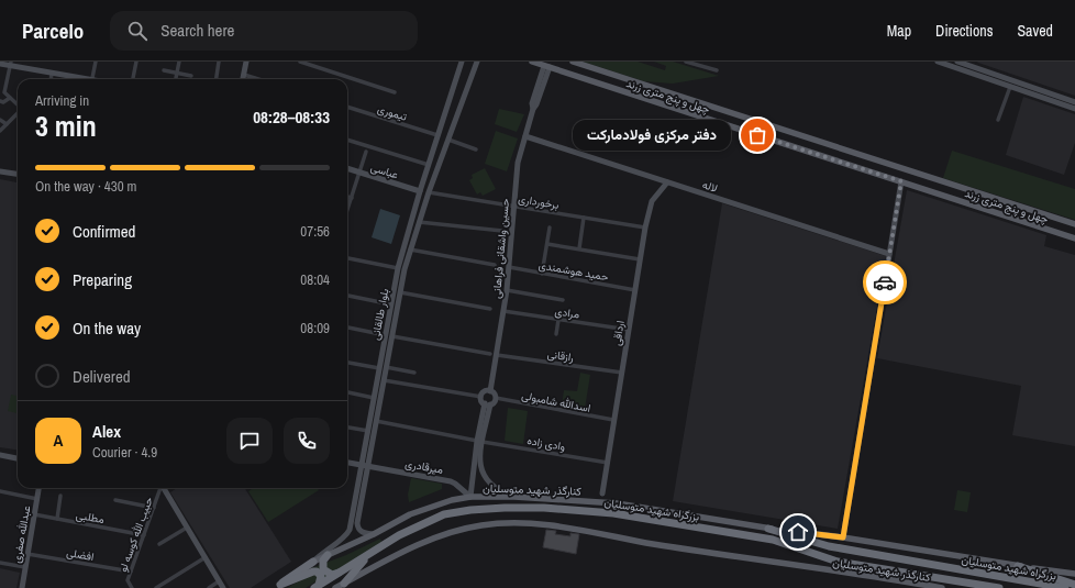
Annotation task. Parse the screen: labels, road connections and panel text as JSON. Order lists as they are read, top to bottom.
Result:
{
  "streets": {
    "highway": ["بزرگراه شهید متوسلیان"],
    "main road": ["چهل و پنج متری زرند", "کنارگذر شهید متوسلیان"],
    "street": [
      "تیموری",
      "عباسی",
      "لاله",
      "برخورداری",
      "حسین واشقانی فراهانی",
      "حمید هوشمندی",
      "مرادی",
      "بلوار طالقانی",
      "ارداقی",
      "رازقانی",
      "اسدالله شامبولی",
      "وادی زاده",
      "میرقادری",
      "مطلبی",
      "عبدالله صفری",
      "حبیب الله کوسه لو",
      "افضلی"
    ]
  },
  "crossings": [
    ["چهل و پنج متری زرند", "حسین واشقانی فراهانی"],
    ["تیموری", "بلوار طالقانی"],
    ["عباسی", "بلوار طالقانی"],
    ["لاله", "حسین واشقانی فراهانی"],
    ["لاله", "ارداقی"],
    ["برخورداری", "حسین واشقانی فراهانی"],
    ["برخورداری", "بلوار طالقانی"],
    ["برخورداری", "ارداقی"],
    ["حسین واشقانی فراهانی", "حمید هوشمندی"],
    ["حسین واشقانی فراهانی", "مرادی"],
    ["حسین واشقانی فراهانی", "رازقانی"],
    ["حسین واشقانی فراهانی", "اسدالله شامبولی"],
    ["حمید هوشمندی", "ارداقی"],
    ["مرادی", "ارداقی"],
    ["بلوار طالقانی", "وادی زاده"],
    ["بلوار طالقانی", "میرقادری"],
    ["بلوار طالقانی", "کنارگذر شهید متوسلیان"],
    ["ارداقی", "رازقانی"],
    ["ارداقی", "اسدالله شامبولی"],
    ["ارداقی", "وادی زاده"],
    ["میرقادری", "کنارگذر شهید متوسلیان"],
    ["کنارگذر شهید متوسلیان", "بزرگراه شهید متوسلیان"],
    ["مطلبی", "عبدالله صفری"],
    ["مطلبی", "حبیب الله کوسه لو"],
    ["عبدالله صفری", "افضلی"],
    ["حبیب الله کوسه لو", "افضلی"]
  ],
  "places": ["دفتر مرکزی فولادمارکت"],
  "page": {
    "header": "Parcelo",
    "search": "Search here",
    "nav": ["Map", "Directions", "Saved"],
    "heading": ["3 min", "Arriving in", "08:28–08:33"],
    "panel": ["Alex", "Courier · 4.9"],
    "bubble": "دفتر مرکزی فولادمارکت",
    "bar": "On the way · 430 m",
    "list": [
      ["Confirmed", "07:56"],
      ["Preparing", "08:04"],
      ["On the way", "08:09"],
      "Delivered"
    ],
    "round": "A"
  }
}
